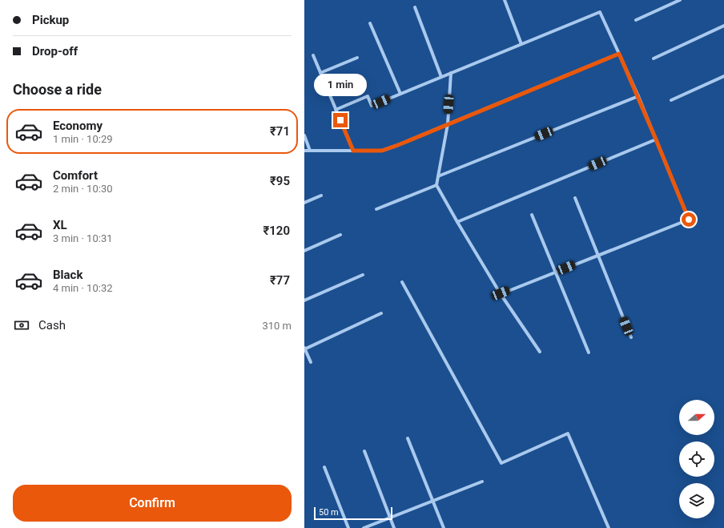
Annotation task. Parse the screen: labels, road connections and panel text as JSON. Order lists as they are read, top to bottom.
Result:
{
  "scale_bar": "50 m",
  "north": "right",
  "page": {
    "banner": ["Pickup", "Drop-off"],
    "heading": "Choose a ride",
    "bubble": "1 min",
    "list": [
      {
        "name": "Economy",
        "note": "1 min · 10:29",
        "value": "₹71"
      },
      {
        "name": "Comfort",
        "note": "2 min · 10:30",
        "value": "₹95"
      },
      {
        "name": "XL",
        "note": "3 min · 10:31",
        "value": "₹120"
      },
      {
        "name": "Black",
        "note": "4 min · 10:32",
        "value": "₹77"
      }
    ],
    "pay": ["Cash", "310 m"],
    "buttons": "Confirm",
    "scale": "50 m"
  }
}
